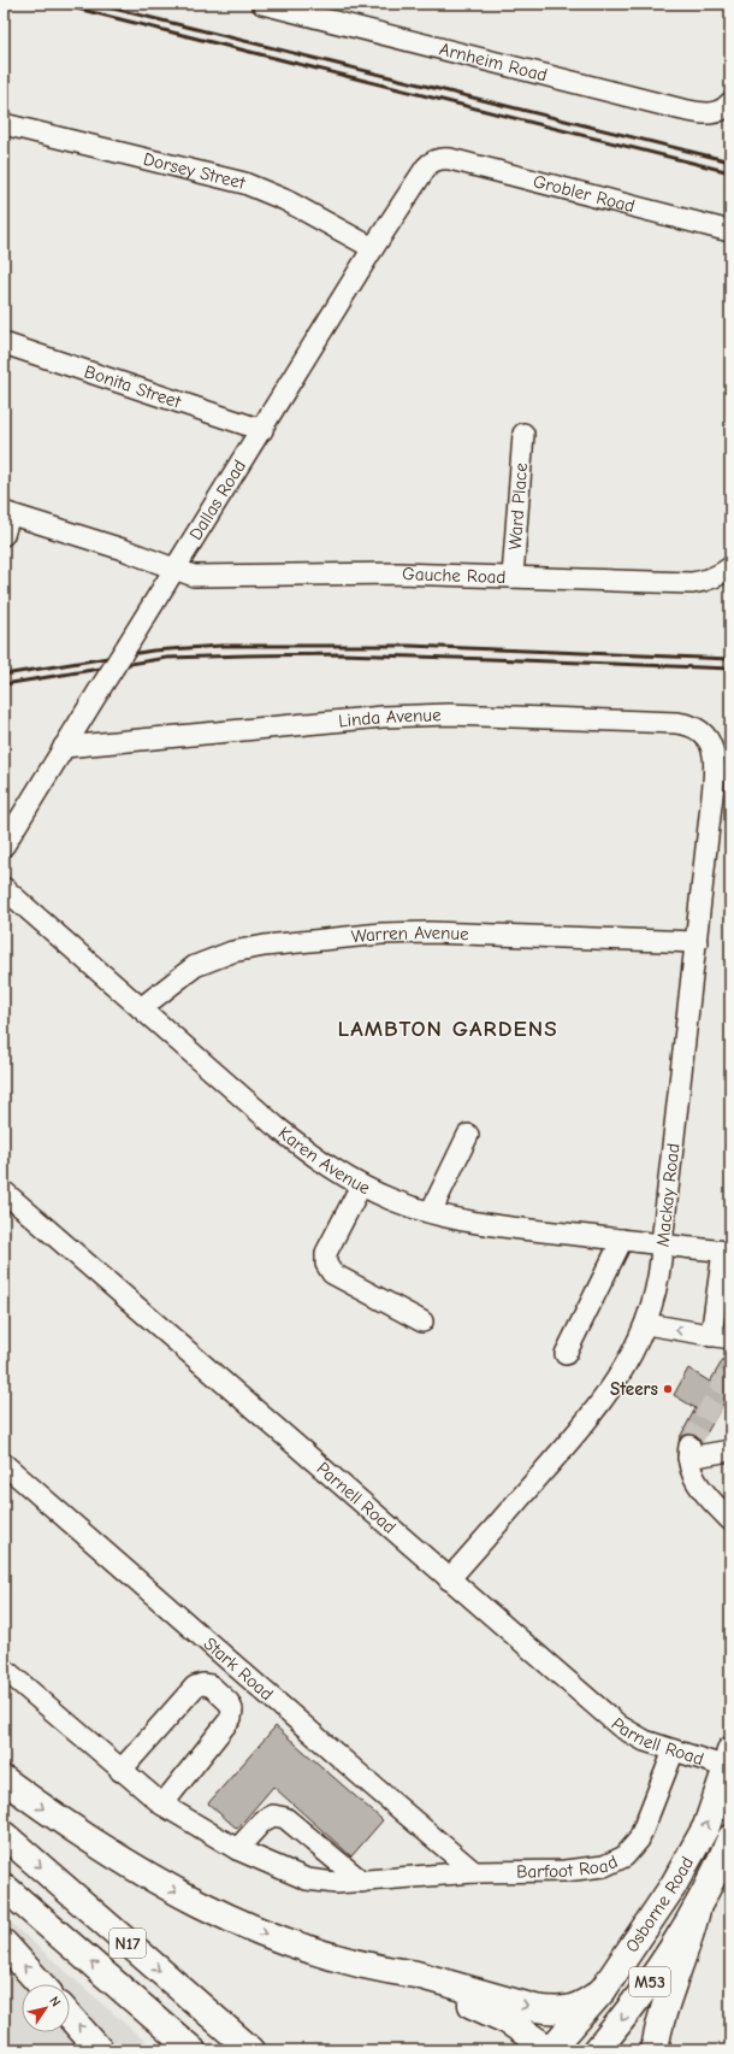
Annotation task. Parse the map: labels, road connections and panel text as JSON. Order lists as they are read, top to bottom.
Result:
{
  "streets": {
    "main road": ["Osborne Road", "N17", "M53"],
    "street": [
      "Arnheim Road",
      "Dorsey Street",
      "Grobler Road",
      "Bonita Street",
      "Dallas Road",
      "Ward Place",
      "Gauche Road",
      "Linda Avenue",
      "Warren Avenue",
      "Karen Avenue",
      "Mackay Road",
      "Parnell Road",
      "Stark Road",
      "Barfoot Road"
    ]
  },
  "crossings": [
    ["Dorsey Street", "Dallas Road"],
    ["Grobler Road", "Dallas Road"],
    ["Bonita Street", "Dallas Road"],
    ["Dallas Road", "Gauche Road"],
    ["Dallas Road", "Linda Avenue"],
    ["Ward Place", "Gauche Road"],
    ["Linda Avenue", "Mackay Road"],
    ["Warren Avenue", "Karen Avenue"],
    ["Warren Avenue", "Mackay Road"],
    ["Karen Avenue", "Mackay Road"],
    ["Mackay Road", "Parnell Road"],
    ["Parnell Road", "Barfoot Road"],
    ["Parnell Road", "Osborne Road"],
    ["Stark Road", "Barfoot Road"]
  ],
  "districts": ["LAMBTON GARDENS"],
  "places": ["Steers"],
  "north": "top right"
}
